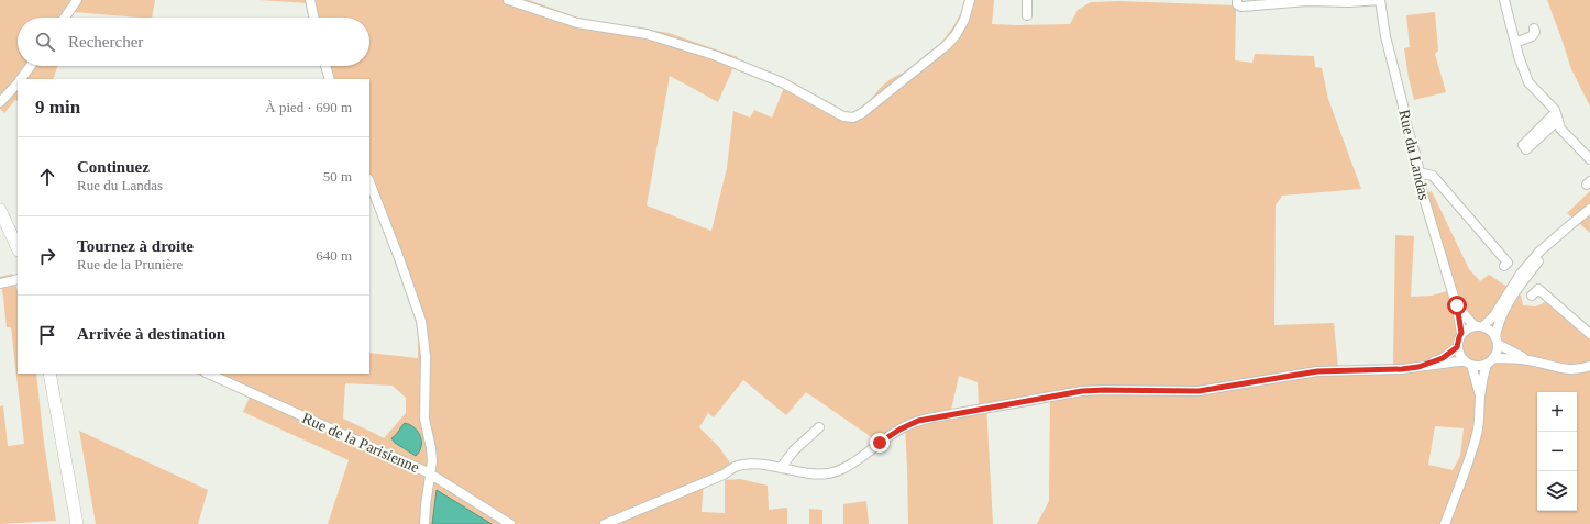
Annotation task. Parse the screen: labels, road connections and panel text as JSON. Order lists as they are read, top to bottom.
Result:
{
  "streets": {
    "street": ["Rue du Landas", "Rue de la Parisienne"]
  },
  "page": {
    "search": "Rechercher",
    "heading": ["9 min", "À pied · 690 m"],
    "list": [
      ["Continuez", "Rue du Landas", "50 m"],
      ["Tournez à droite", "Rue de la Prunière", "640 m"],
      "Arrivée à destination"
    ],
    "map_buttons": ["+", "−"]
  }
}
